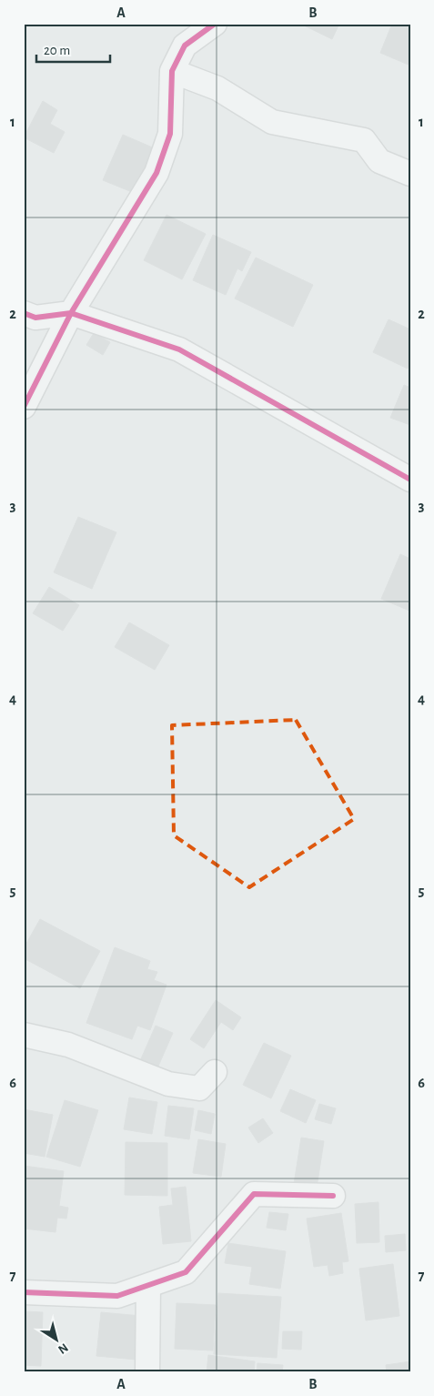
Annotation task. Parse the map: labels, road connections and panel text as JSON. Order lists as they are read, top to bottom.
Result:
{
  "scale_bar": "20 m",
  "north": "bottom right",
  "grid": {
    "columns": ["A", "B"],
    "rows": [
      "1",
      "2",
      "3",
      "4",
      "5",
      "6",
      "7"
    ]
  }
}
